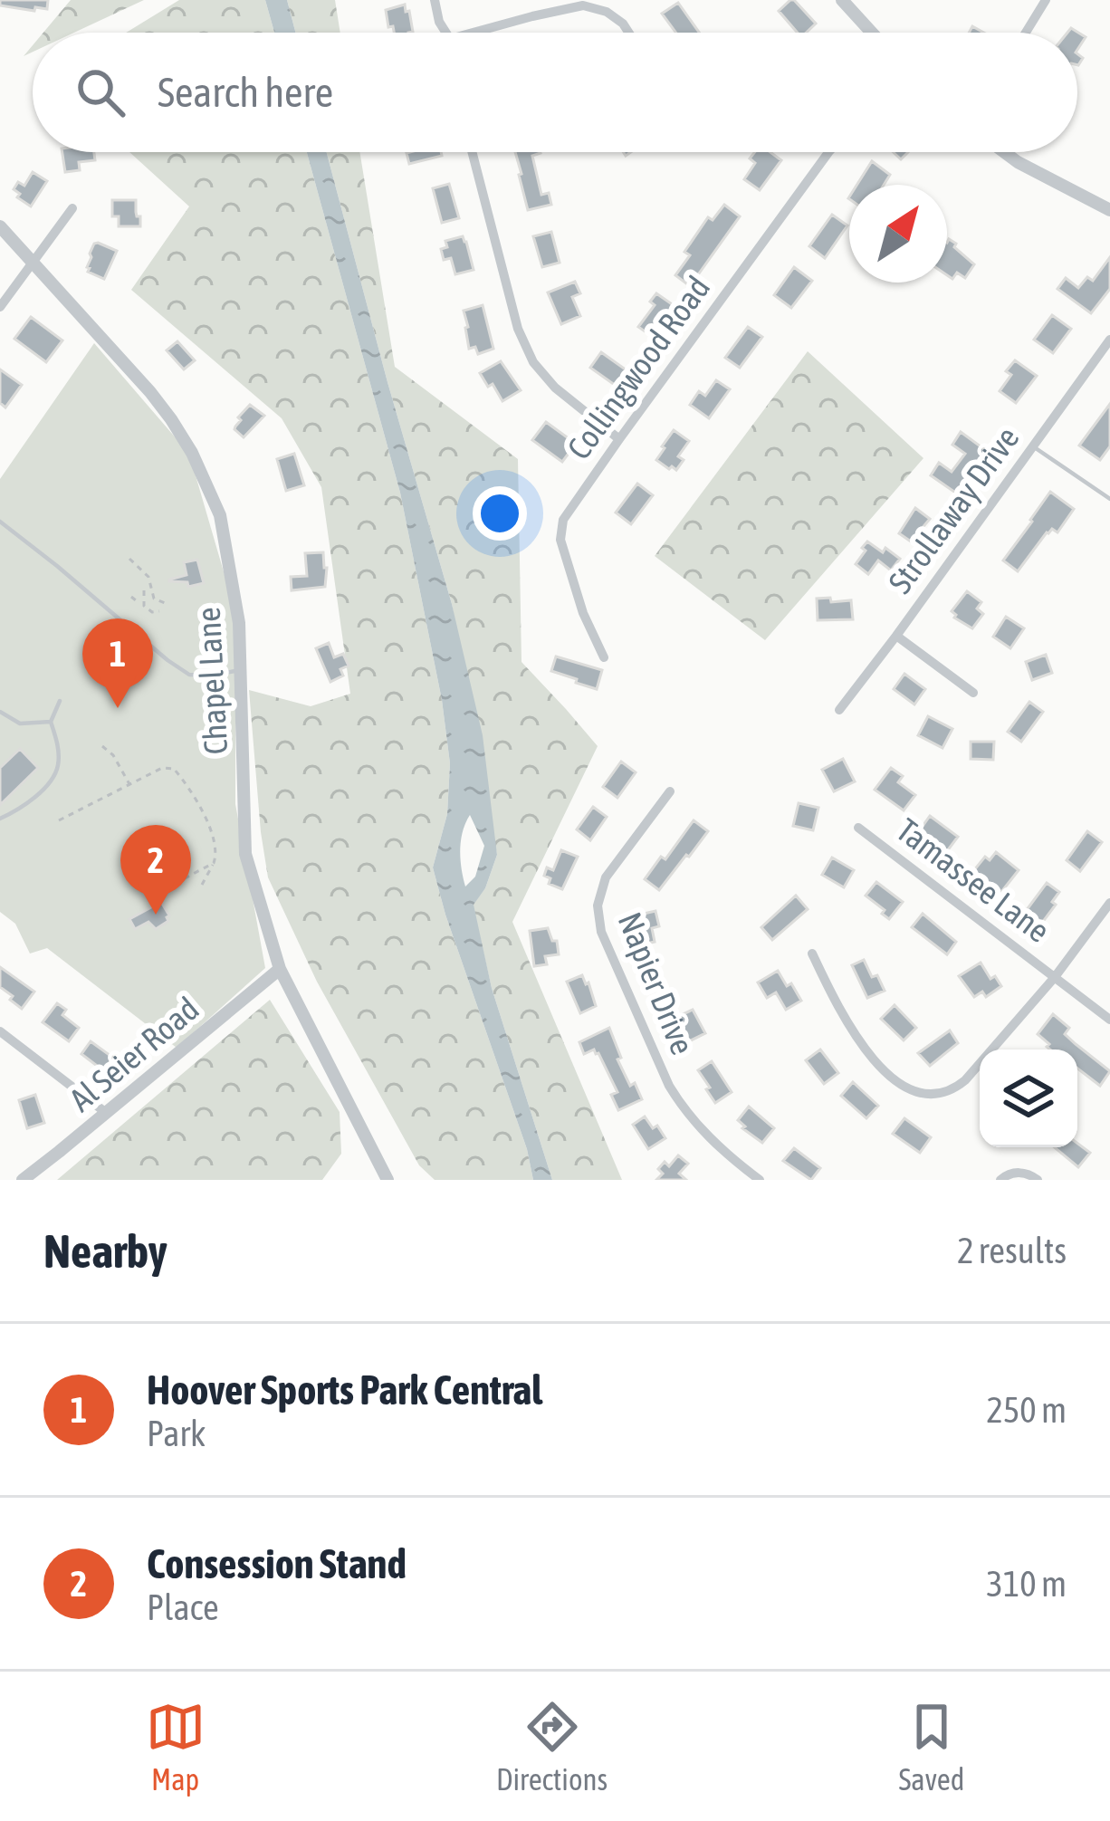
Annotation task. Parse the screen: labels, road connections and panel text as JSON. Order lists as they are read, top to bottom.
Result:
{
  "streets": {
    "street": [
      "Collingwood Road",
      "Strollaway Drive",
      "Chapel Lane",
      "Tamassee Lane",
      "Napier Drive",
      "Al Seier Road"
    ]
  },
  "crossings": [
    ["Chapel Lane", "Al Seier Road"]
  ],
  "north": "top right",
  "page": {
    "search": "Search here",
    "pins": ["1", "2"],
    "heading": ["Nearby", "2 results"],
    "list": [
      {
        "mark": "1",
        "name": "Hoover Sports Park Central",
        "note": "Park",
        "value": "250 m"
      },
      {
        "mark": "2",
        "name": "Consession Stand",
        "note": "Place",
        "value": "310 m"
      }
    ],
    "nav": ["Map", "Directions", "Saved"]
  }
}
